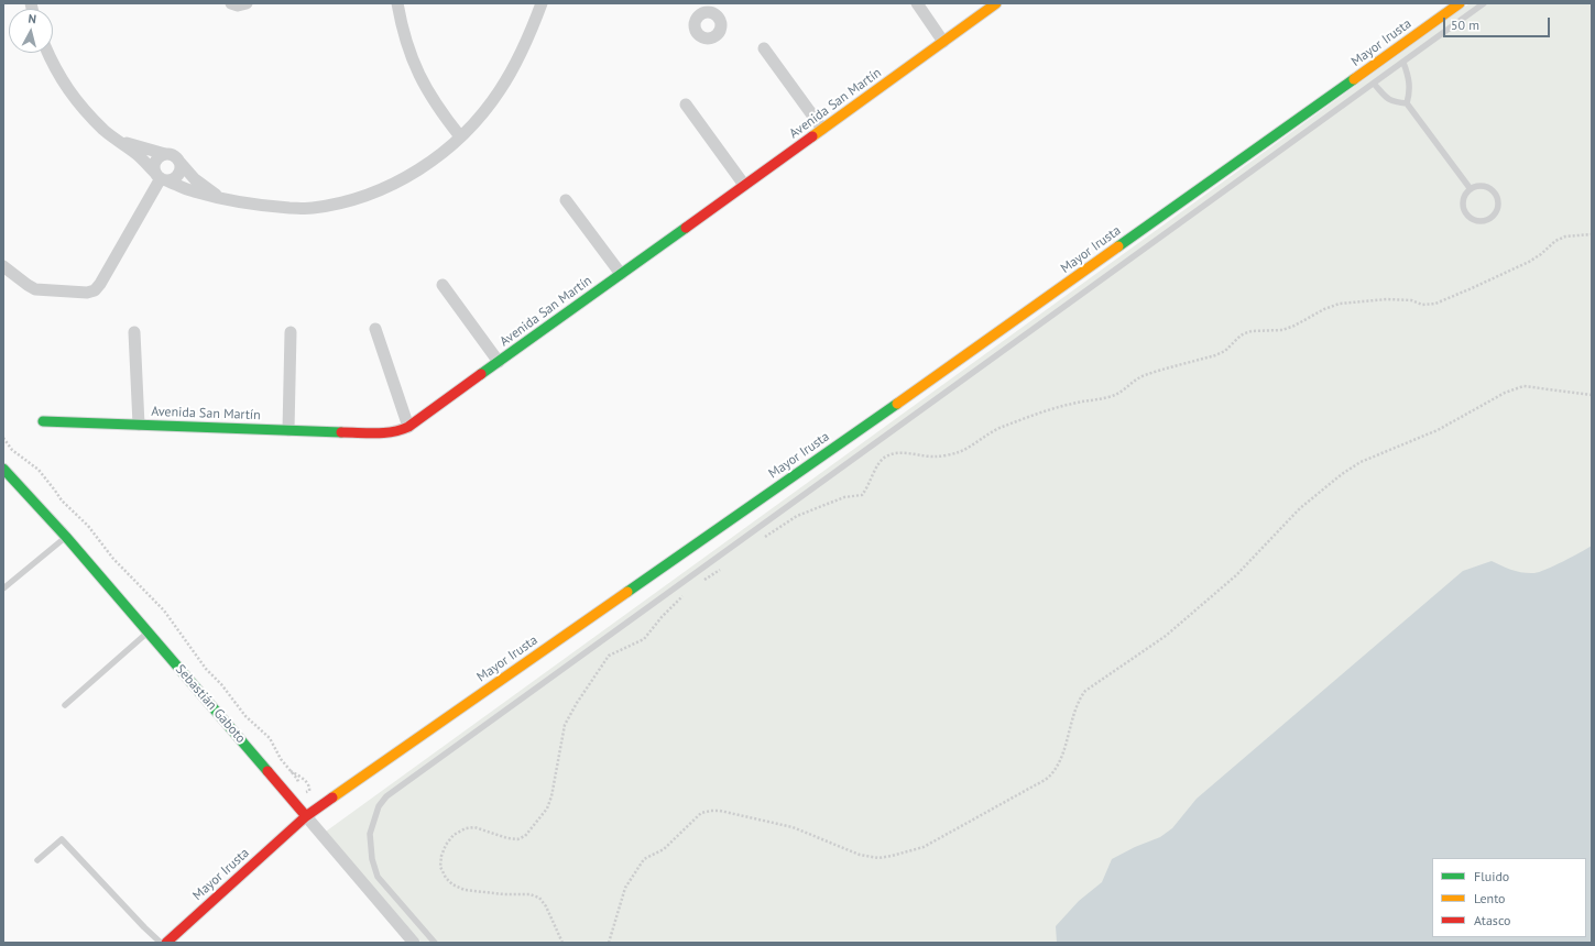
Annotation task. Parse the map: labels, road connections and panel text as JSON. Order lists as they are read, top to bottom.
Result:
{
  "streets": {
    "main road": ["Mayor Irusta", "Avenida San Martín", "Sebastián Gaboto"]
  },
  "crossings": [
    ["Mayor Irusta", "Sebastián Gaboto"]
  ],
  "legend": ["Fluido", "Lento", "Atasco"],
  "scale_bar": "50 m",
  "north": "top"
}
